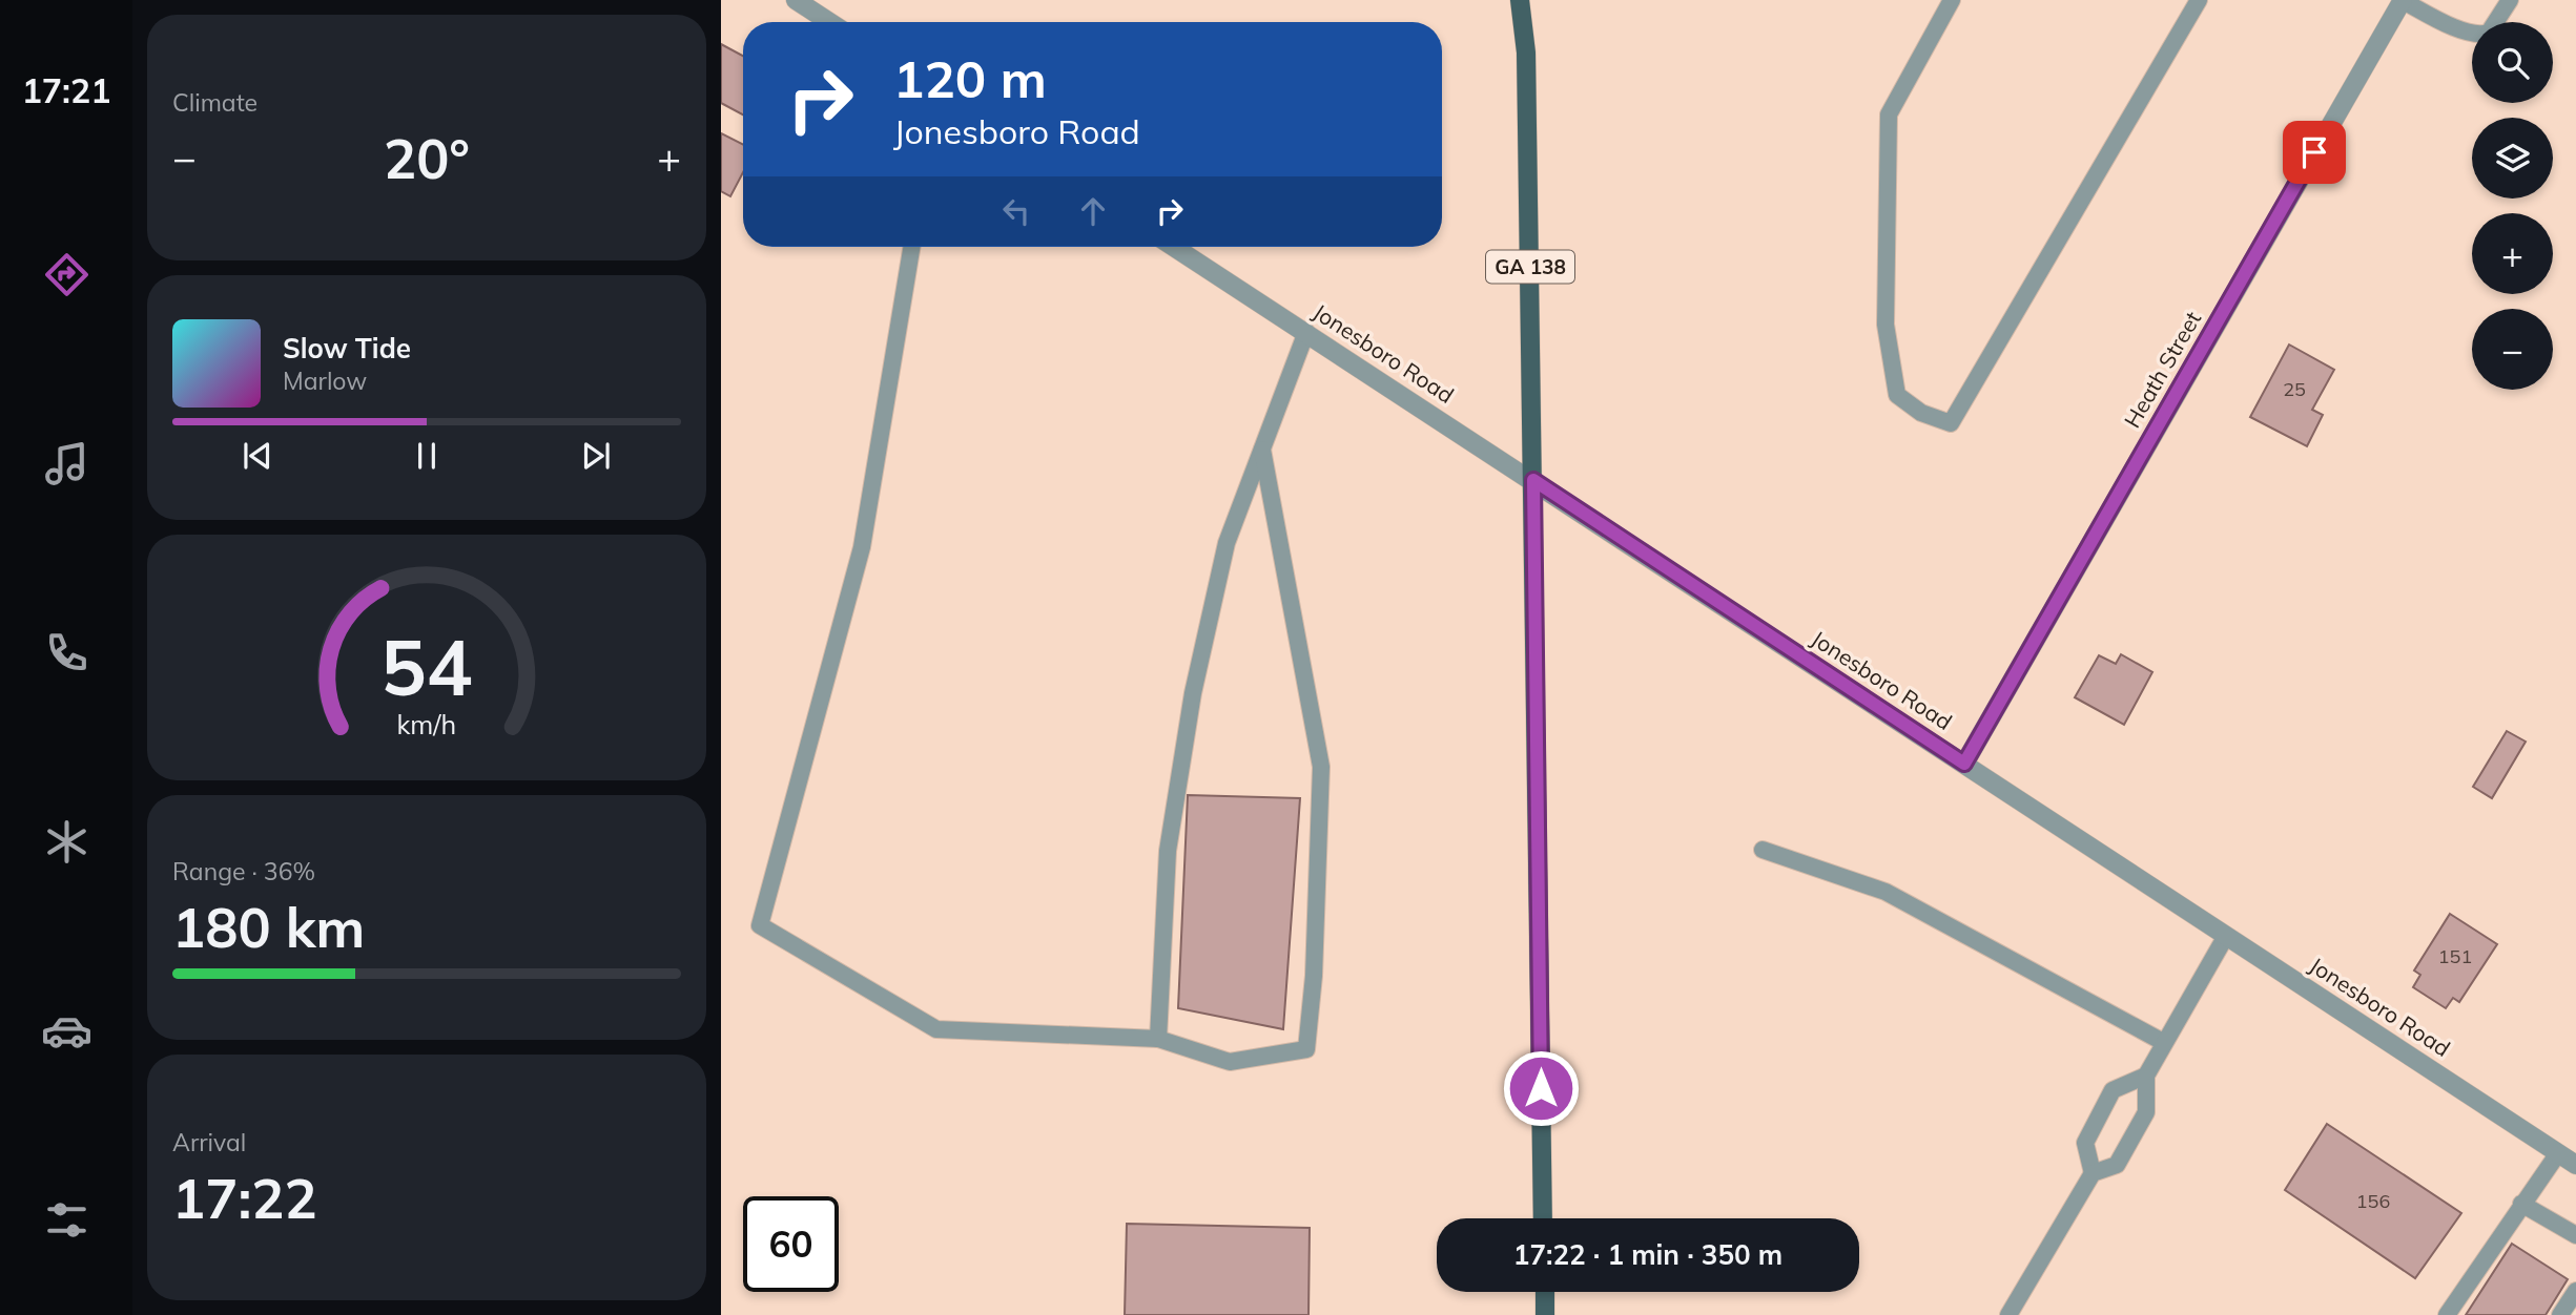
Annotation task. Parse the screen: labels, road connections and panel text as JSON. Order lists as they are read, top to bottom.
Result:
{
  "streets": {
    "main road": ["GA 138"],
    "street": ["Jonesboro Road", "Heath Street"]
  },
  "crossings": [
    ["GA 138", "Jonesboro Road"],
    ["Jonesboro Road", "Heath Street"]
  ],
  "house_numbers": ["25", "151", "156"],
  "page": {
    "tabs": "17:21",
    "tile": [
      "Climate",
      ["Range · 36%", "180 km"],
      ["Arrival", "17:22"]
    ],
    "map_buttons": ["+", "−"],
    "turn": ["120 m", "Jonesboro Road"],
    "heat": ["−", "20°", "+"],
    "song": ["Slow Tide", "Marlow"],
    "limit": "60",
    "trip": "17:22 · 1 min · 350 m",
    "gauge": ["54", "km/h"]
  }
}
